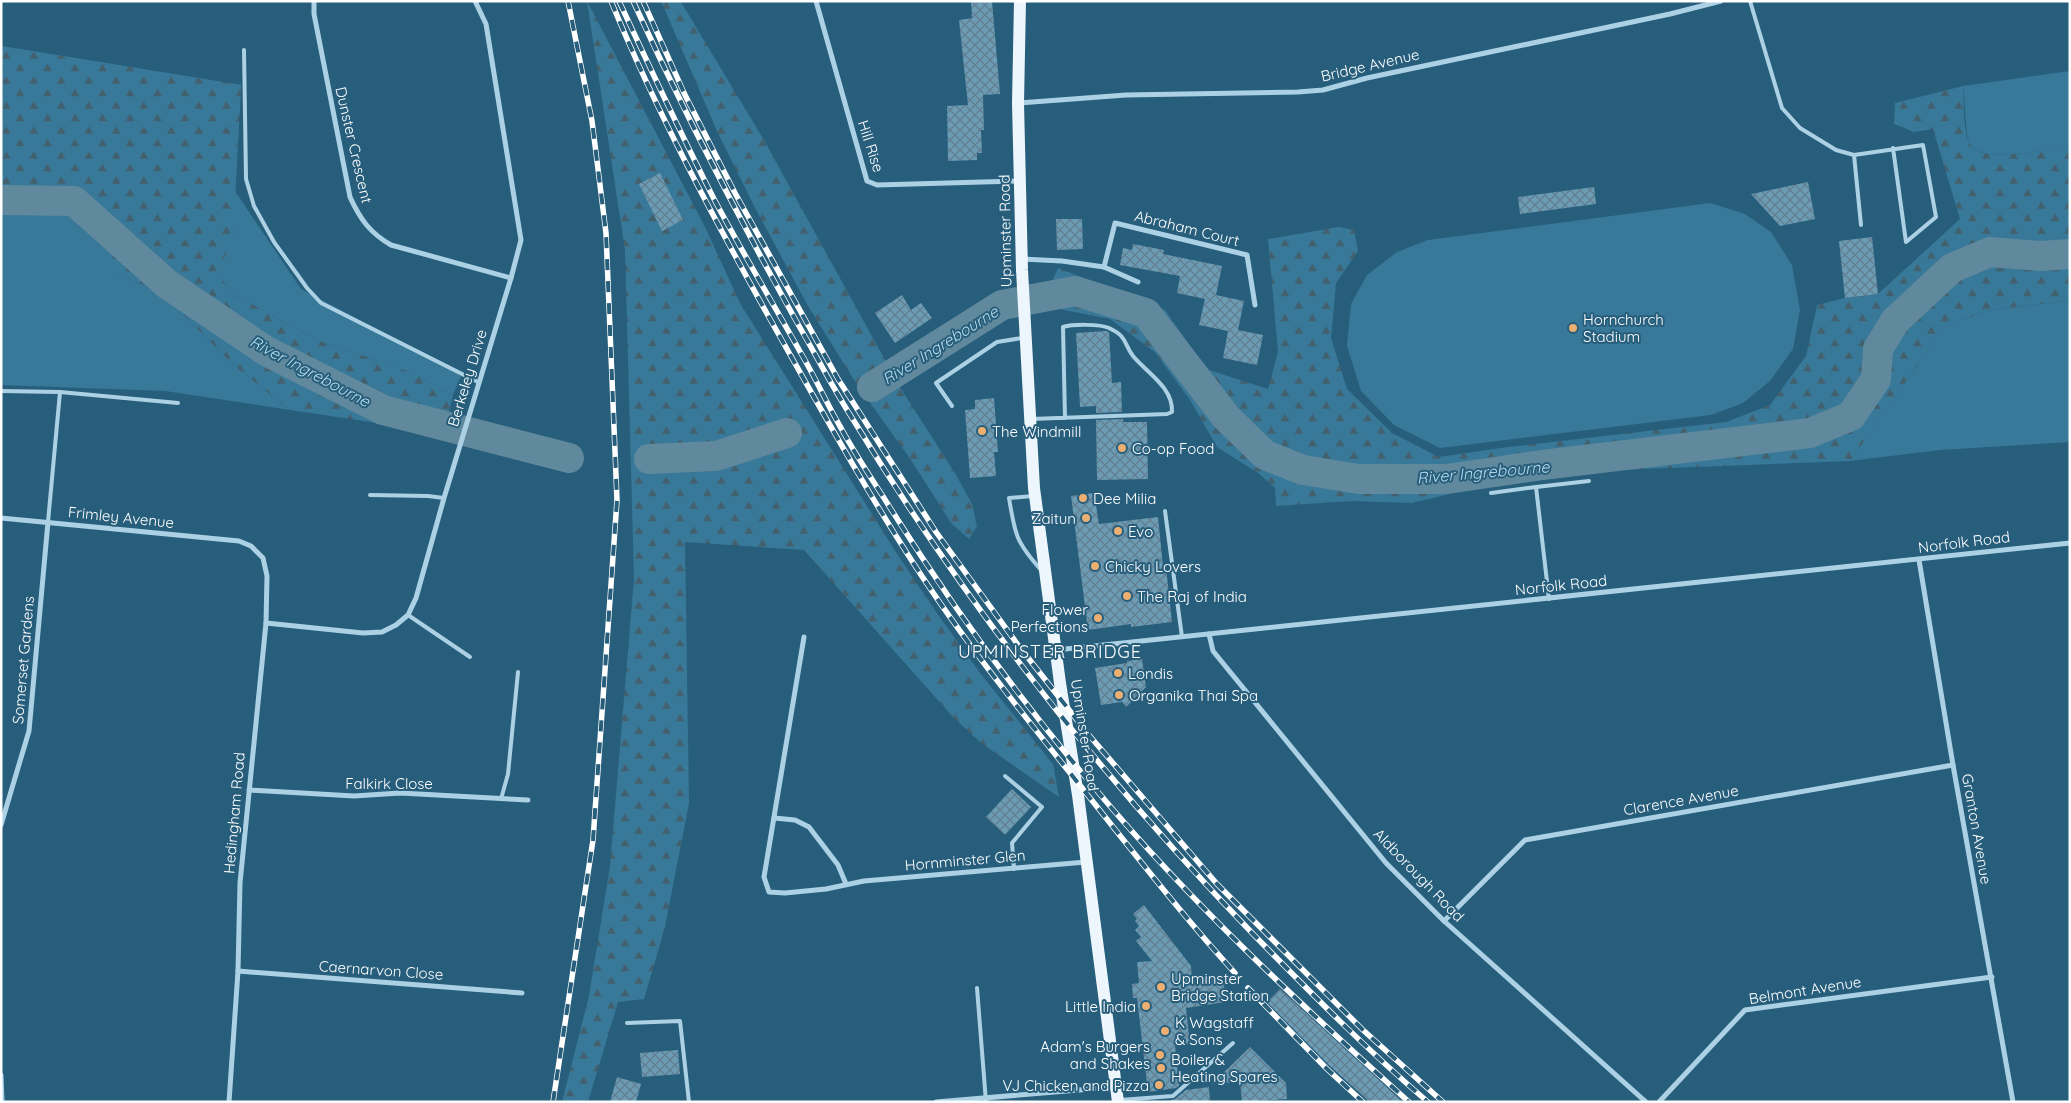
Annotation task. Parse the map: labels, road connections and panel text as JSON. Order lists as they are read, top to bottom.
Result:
{
  "streets": {
    "main road": ["Upminster Road"],
    "street": [
      "Bridge Avenue",
      "Dunster Crescent",
      "Hill Rise",
      "Abraham Court",
      "Berkeley Drive",
      "Frimley Avenue",
      "Norfolk Road",
      "Somerset Gardens",
      "Falkirk Close",
      "Clarence Avenue",
      "Hedingham Road",
      "Granton Avenue",
      "Hornminster Glen",
      "Aldborough Road",
      "Caernarvon Close",
      "Belmont Avenue"
    ]
  },
  "crossings": [
    ["Bridge Avenue", "Upminster Road"],
    ["Dunster Crescent", "Berkeley Drive"],
    ["Hill Rise", "Upminster Road"],
    ["Upminster Road", "Norfolk Road"],
    ["Upminster Road", "Hornminster Glen"],
    ["Frimley Avenue", "Somerset Gardens"],
    ["Frimley Avenue", "Hedingham Road"],
    ["Norfolk Road", "Granton Avenue"],
    ["Norfolk Road", "Aldborough Road"],
    ["Falkirk Close", "Hedingham Road"],
    ["Clarence Avenue", "Granton Avenue"],
    ["Clarence Avenue", "Aldborough Road"],
    ["Hedingham Road", "Caernarvon Close"],
    ["Granton Avenue", "Belmont Avenue"]
  ],
  "districts": ["UPMINSTER BRIDGE"],
  "water": ["River Ingrebourne"],
  "places": [
    "Hornchurch Stadium",
    "The Windmill",
    "Co-op Food",
    "Dee Milia",
    "Zaitun",
    "Evo",
    "Chicky Lovers",
    "The Raj of India",
    "Flower Perfections",
    "Londis",
    "Organika Thai Spa",
    "Upminster Bridge Station",
    "Little India",
    "K Wagstaff & Sons",
    "Adam's Burgers and Shakes",
    "Boiler & Heating Spares",
    "VJ Chicken and Pizza"
  ]
}
